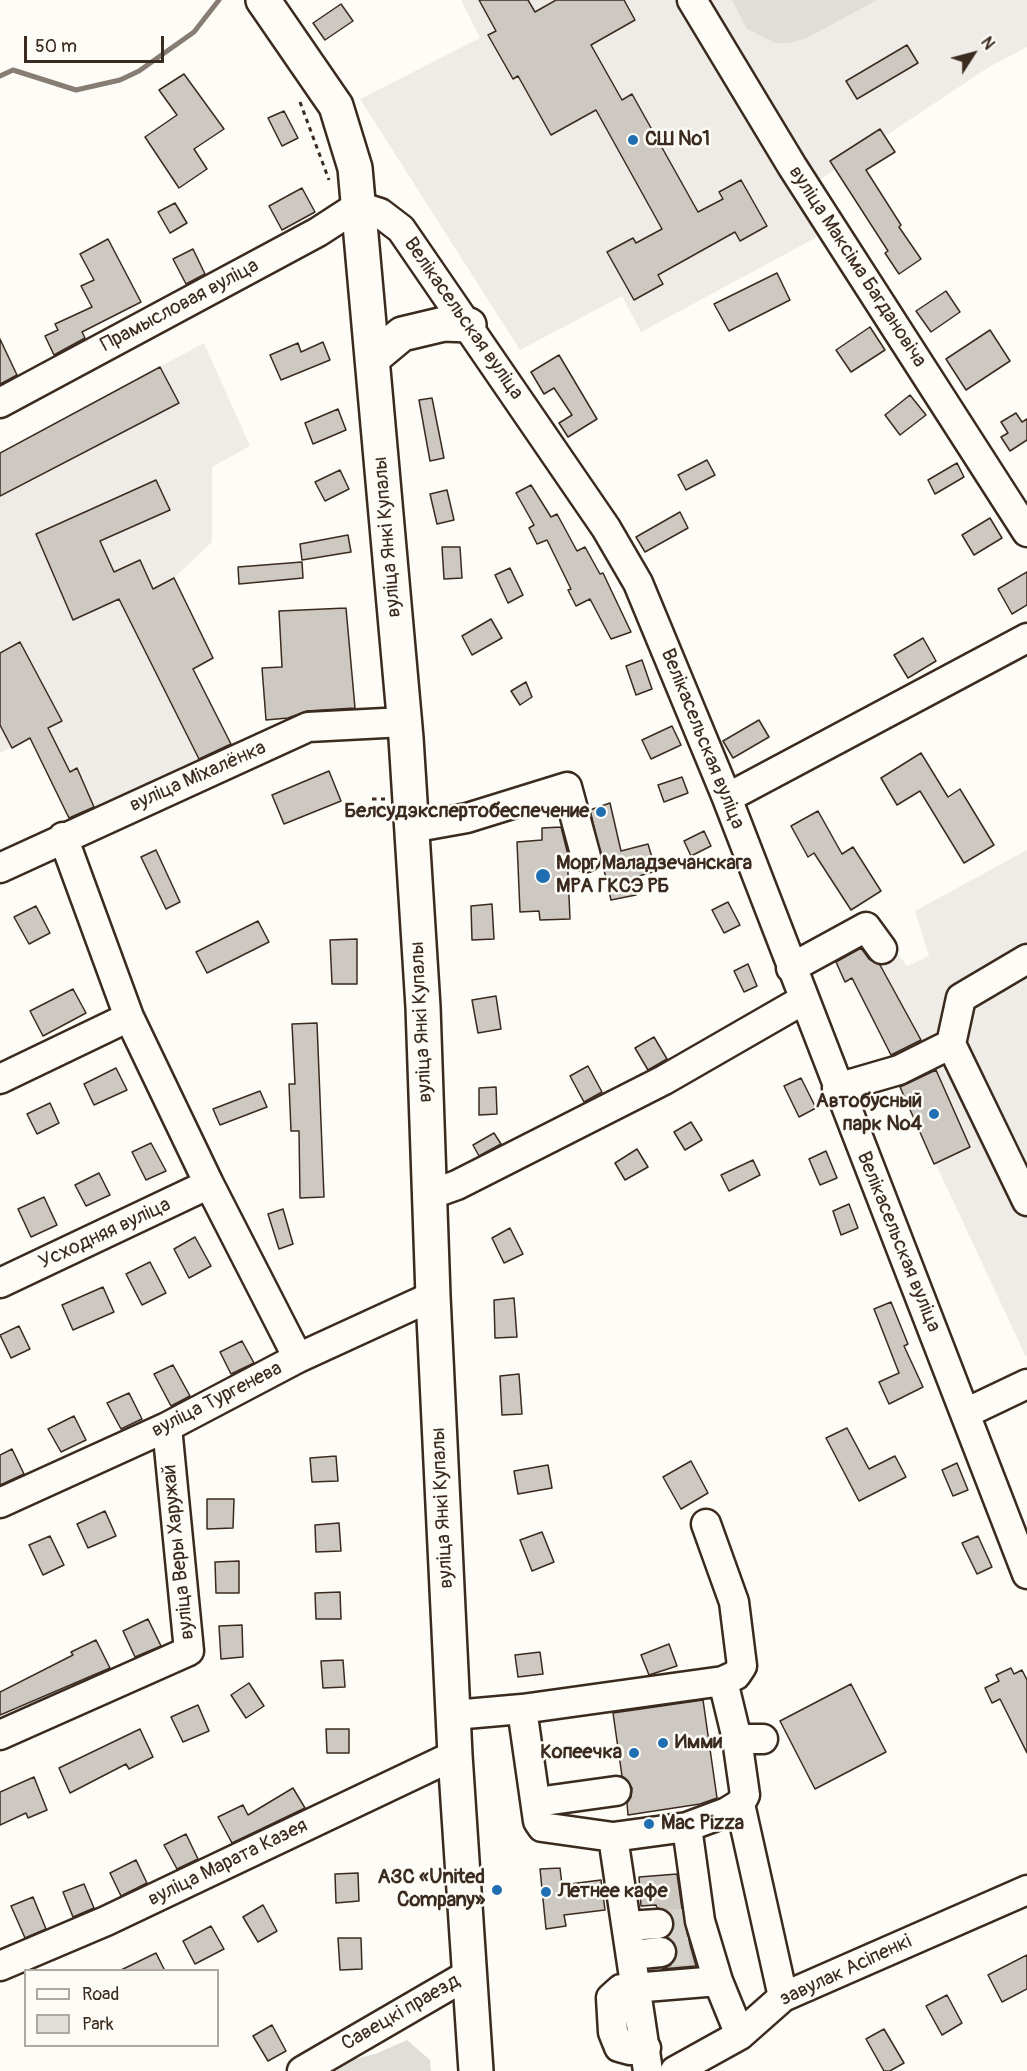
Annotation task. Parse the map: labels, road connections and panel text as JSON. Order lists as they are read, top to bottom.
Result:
{
  "streets": {
    "main road": ["вуліца Янкі Купалы"],
    "street": [
      "вуліца Максіма Багдановіча",
      "Прамысловая вуліца",
      "Велікасельская вуліца",
      "вуліца Міхалёнка",
      "Усходняя вуліца",
      "вуліца Тургенева",
      "вуліца Веры Харужай",
      "вуліца Марата Казея",
      "завулак Асіпенкі",
      "Савецкі праезд"
    ]
  },
  "crossings": [
    ["Прамысловая вуліца", "Велікасельская вуліца"],
    ["Прамысловая вуліца", "вуліца Янкі Купалы"],
    ["Велікасельская вуліца", "вуліца Янкі Купалы"],
    ["вуліца Янкі Купалы", "вуліца Міхалёнка"],
    ["вуліца Янкі Купалы", "вуліца Тургенева"],
    ["вуліца Янкі Купалы", "вуліца Марата Казея"],
    ["вуліца Янкі Купалы", "Савецкі праезд"],
    ["вуліца Тургенева", "вуліца Веры Харужай"]
  ],
  "places": [
    "СШ №1",
    "Белсудэкспертобеспечение",
    "Морг Маладзечанскага МРА ГКСЭ РБ",
    "Автобусный парк №4",
    "Имми",
    "Копеечка",
    "Mac Pizza",
    "АЗС «United Company»",
    "Летнее кафе"
  ],
  "legend": ["Road", "Park"],
  "scale_bar": "50 m",
  "north": "top right"
}
